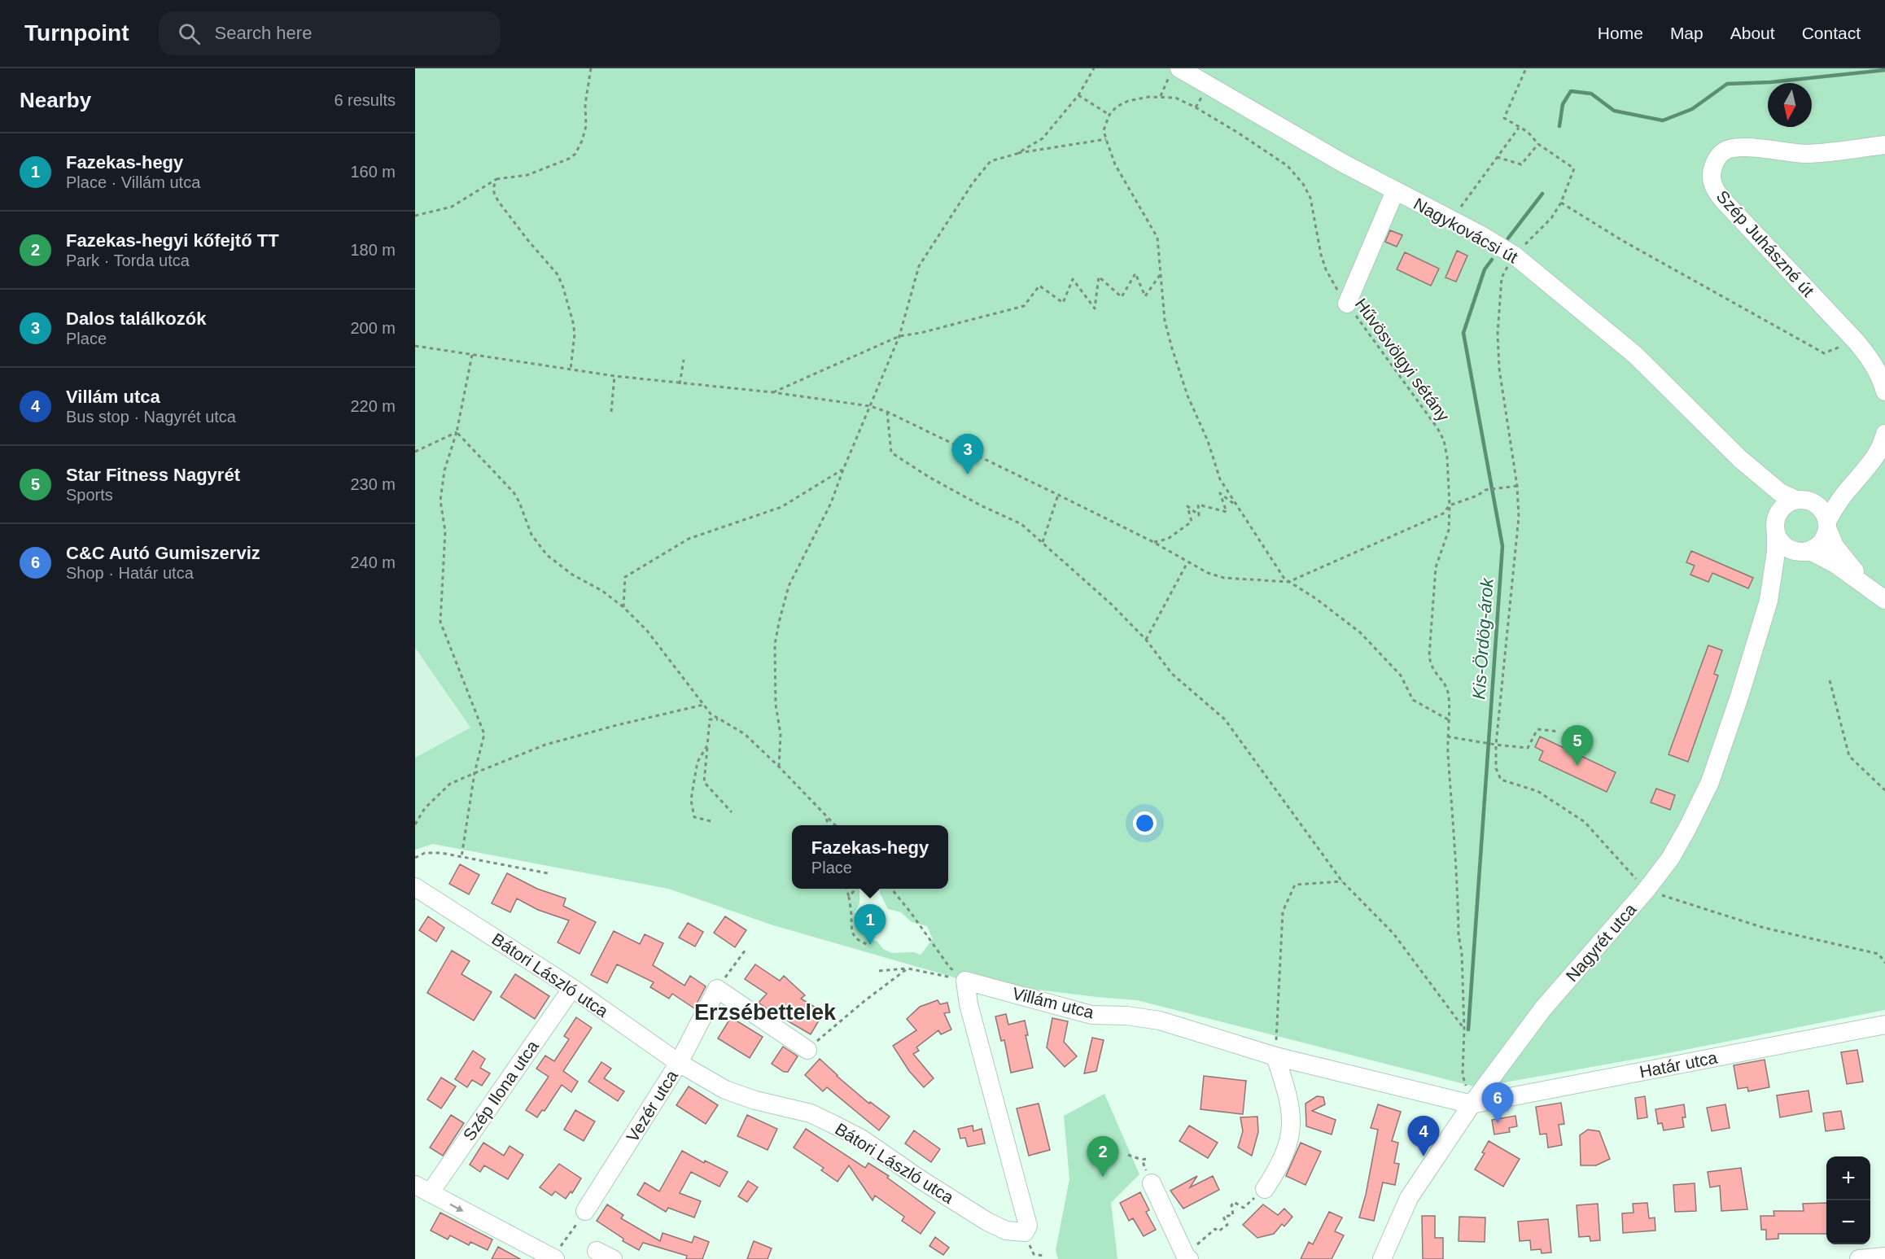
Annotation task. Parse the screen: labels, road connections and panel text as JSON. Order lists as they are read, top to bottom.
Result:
{
  "streets": {
    "street": [
      "Nagykovácsi út",
      "Szép Juhászné út",
      "Nagyrét utca",
      "Bátori László utca",
      "Villám utca",
      "Határ utca",
      "Szép Ilona utca",
      "Vezér utca"
    ],
    "path": ["Hűvösvölgyi sétány"]
  },
  "crossings": [
    ["Nagykovácsi út", "Nagyrét utca"],
    ["Hűvösvölgyi sétány", "Nagyrét utca"],
    ["Hűvösvölgyi sétány", "Villám utca"],
    ["Hűvösvölgyi sétány", "Határ utca"],
    ["Nagyrét utca", "Villám utca"],
    ["Nagyrét utca", "Határ utca"],
    ["Bátori László utca", "Villám utca"],
    ["Bátori László utca", "Szép Ilona utca"],
    ["Bátori László utca", "Vezér utca"],
    ["Villám utca", "Határ utca"]
  ],
  "districts": ["Erzsébettelek"],
  "water": ["Kis-Ördög-árok"],
  "north": "bottom",
  "page": {
    "header": "Turnpoint",
    "search": "Search here",
    "nav": [
      "Home",
      "Map",
      "About",
      "Contact"
    ],
    "heading": ["Nearby", "6 results"],
    "list": [
      {
        "mark": "1",
        "name": "Fazekas-hegy",
        "note": "Place · Villám utca",
        "value": "160 m"
      },
      {
        "mark": "2",
        "name": "Fazekas-hegyi kőfejtő TT",
        "note": "Park · Torda utca",
        "value": "180 m"
      },
      {
        "mark": "3",
        "name": "Dalos találkozók",
        "note": "Place",
        "value": "200 m"
      },
      {
        "mark": "4",
        "name": "Villám utca",
        "note": "Bus stop · Nagyrét utca",
        "value": "220 m"
      },
      {
        "mark": "5",
        "name": "Star Fitness Nagyrét",
        "note": "Sports",
        "value": "230 m"
      },
      {
        "mark": "6",
        "name": "C&C Autó Gumiszerviz",
        "note": "Shop · Határ utca",
        "value": "240 m"
      }
    ],
    "pins": [
      "3",
      "5",
      "1",
      "6",
      "4",
      "2"
    ],
    "popup": ["Fazekas-hegy", "Place"],
    "map_buttons": ["+", "−"]
  }
}
